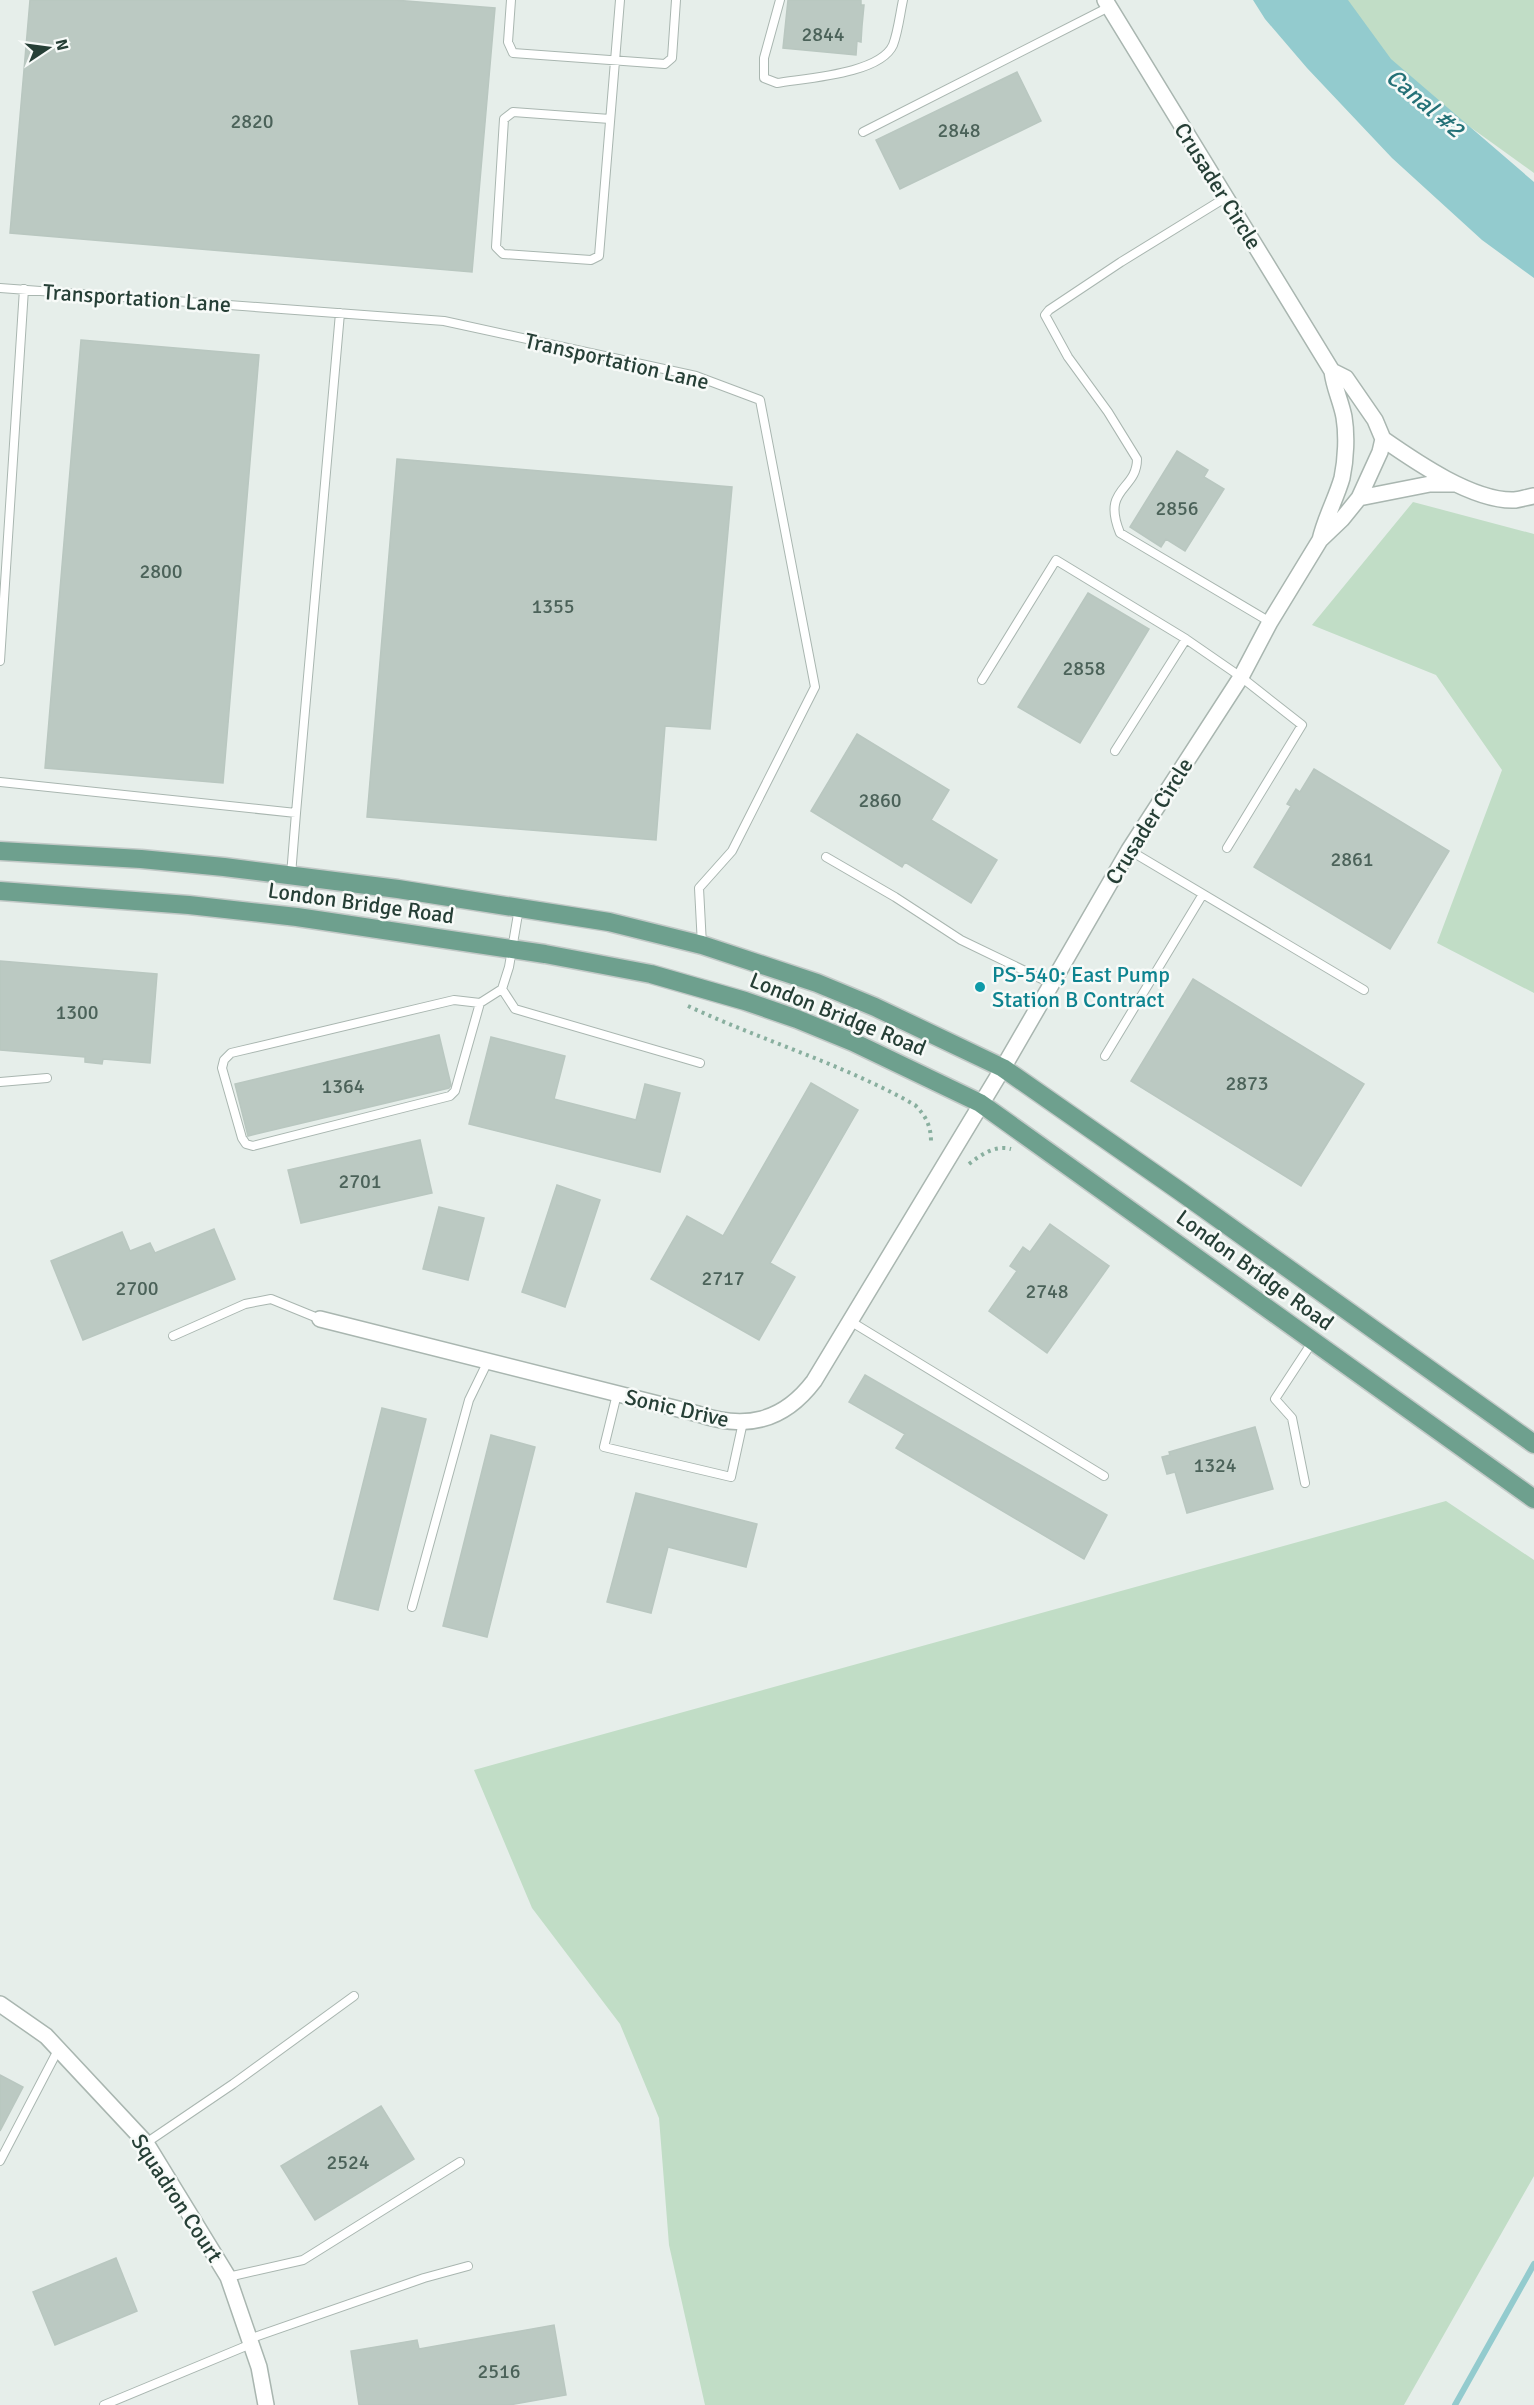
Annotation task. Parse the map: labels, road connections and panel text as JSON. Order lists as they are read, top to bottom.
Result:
{
  "streets": {
    "main road": ["London Bridge Road"],
    "street": ["Crusader Circle", "Sonic Drive", "Squadron Court"],
    "lane": ["Transportation Lane"]
  },
  "crossings": [
    ["Crusader Circle", "London Bridge Road"],
    ["Crusader Circle", "Sonic Drive"],
    ["Transportation Lane", "London Bridge Road"],
    ["London Bridge Road", "Sonic Drive"]
  ],
  "water": ["Canal #2"],
  "places": ["PS-540; East Pump Station B Contract"],
  "house_numbers": [
    "2844",
    "2820",
    "2848",
    "2856",
    "2800",
    "1355",
    "2858",
    "2860",
    "2861",
    "1300",
    "2873",
    "1364",
    "2701",
    "2717",
    "2700",
    "2748",
    "1324",
    "2524",
    "2516"
  ],
  "north": "right"
}
